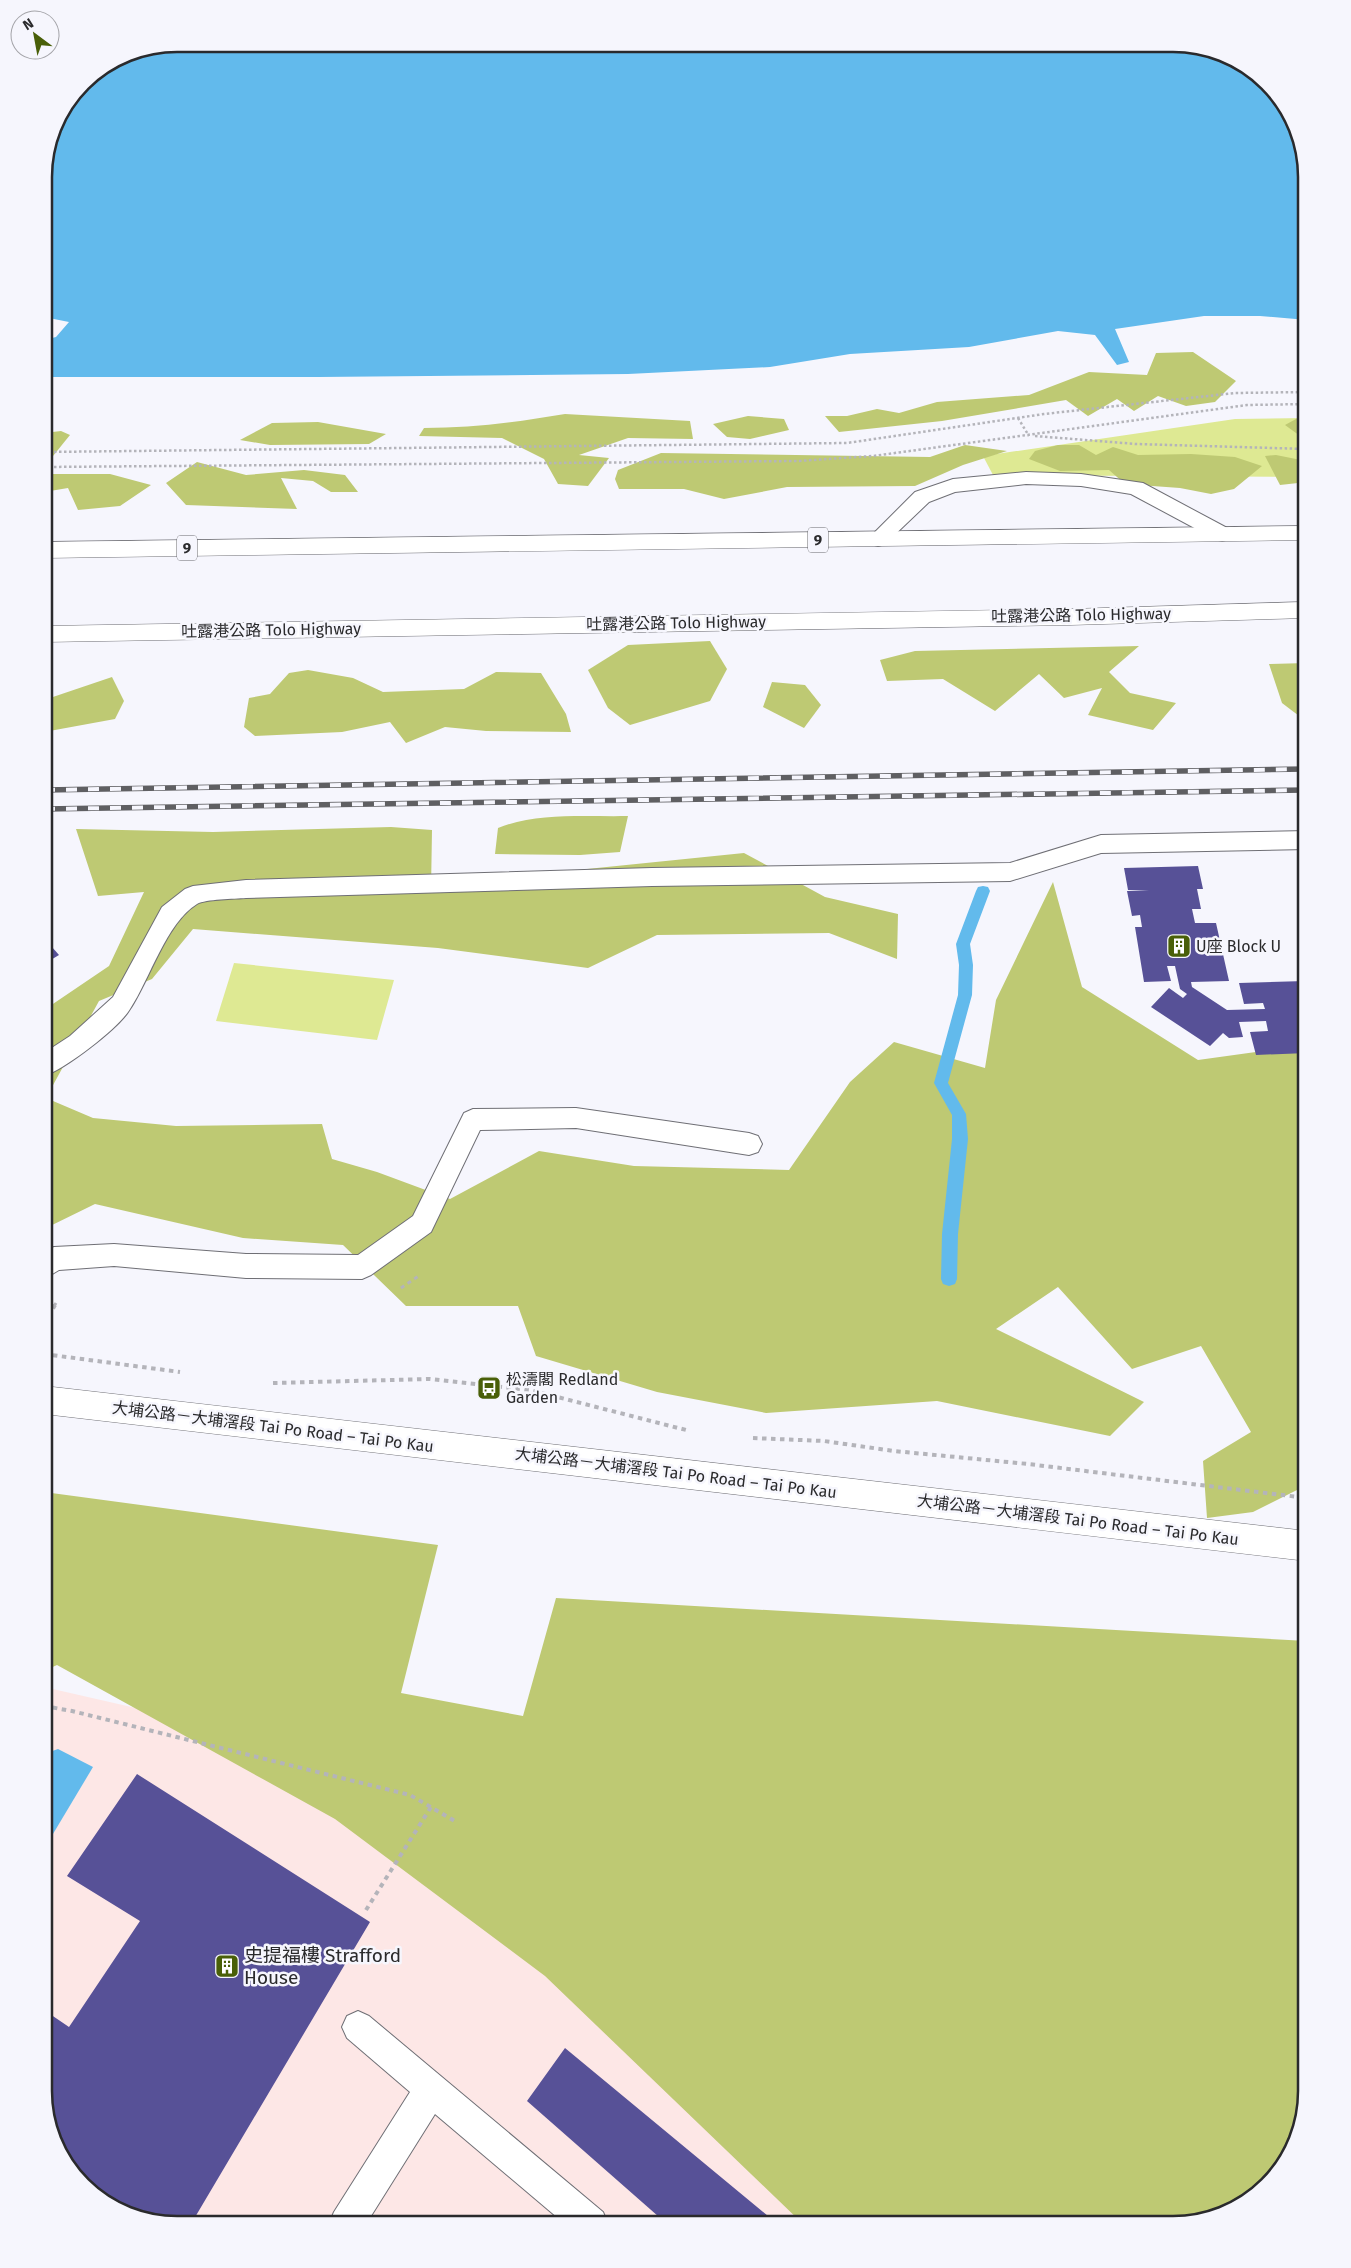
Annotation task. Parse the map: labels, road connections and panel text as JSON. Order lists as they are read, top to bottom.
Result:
{
  "streets": {
    "main road": ["9", "吐露港公路 Tolo Highway", "大埔公路－大埔滘段 Tai Po Road – Tai Po Kau"]
  },
  "places": {
    "building": ["U座 Block U", "史提福樓 Strafford House"],
    "bus stop": ["松濤閣 Redland Garden"]
  },
  "north": "top left"
}
